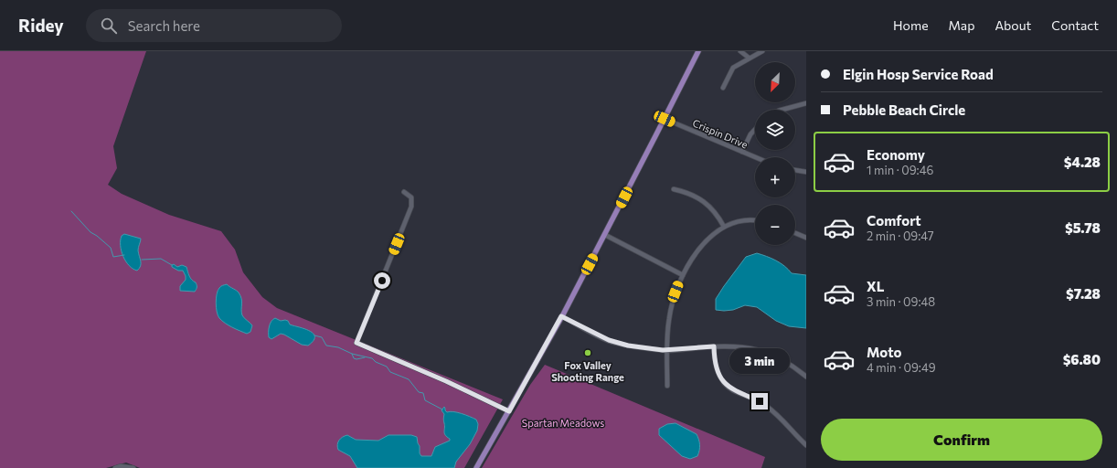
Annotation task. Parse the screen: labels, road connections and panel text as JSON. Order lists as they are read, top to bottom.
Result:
{
  "streets": {
    "street": ["Crispin Drive"]
  },
  "parks": ["Spartan Meadows"],
  "places": ["Fox Valley Shooting Range"],
  "north": "bottom left",
  "page": {
    "header": "Ridey",
    "search": "Search here",
    "nav": [
      "Home",
      "Map",
      "About",
      "Contact"
    ],
    "banner": ["Elgin Hosp Service Road", "Pebble Beach Circle"],
    "map_buttons": ["+", "−"],
    "list": [
      {
        "name": "Economy",
        "note": "1 min · 09:46",
        "value": "$4.28"
      },
      {
        "name": "Comfort",
        "note": "2 min · 09:47",
        "value": "$5.78"
      },
      {
        "name": "XL",
        "note": "3 min · 09:48",
        "value": "$7.28"
      },
      {
        "name": "Moto",
        "note": "4 min · 09:49",
        "value": "$6.80"
      }
    ],
    "bubble": "3 min",
    "buttons": "Confirm"
  }
}
